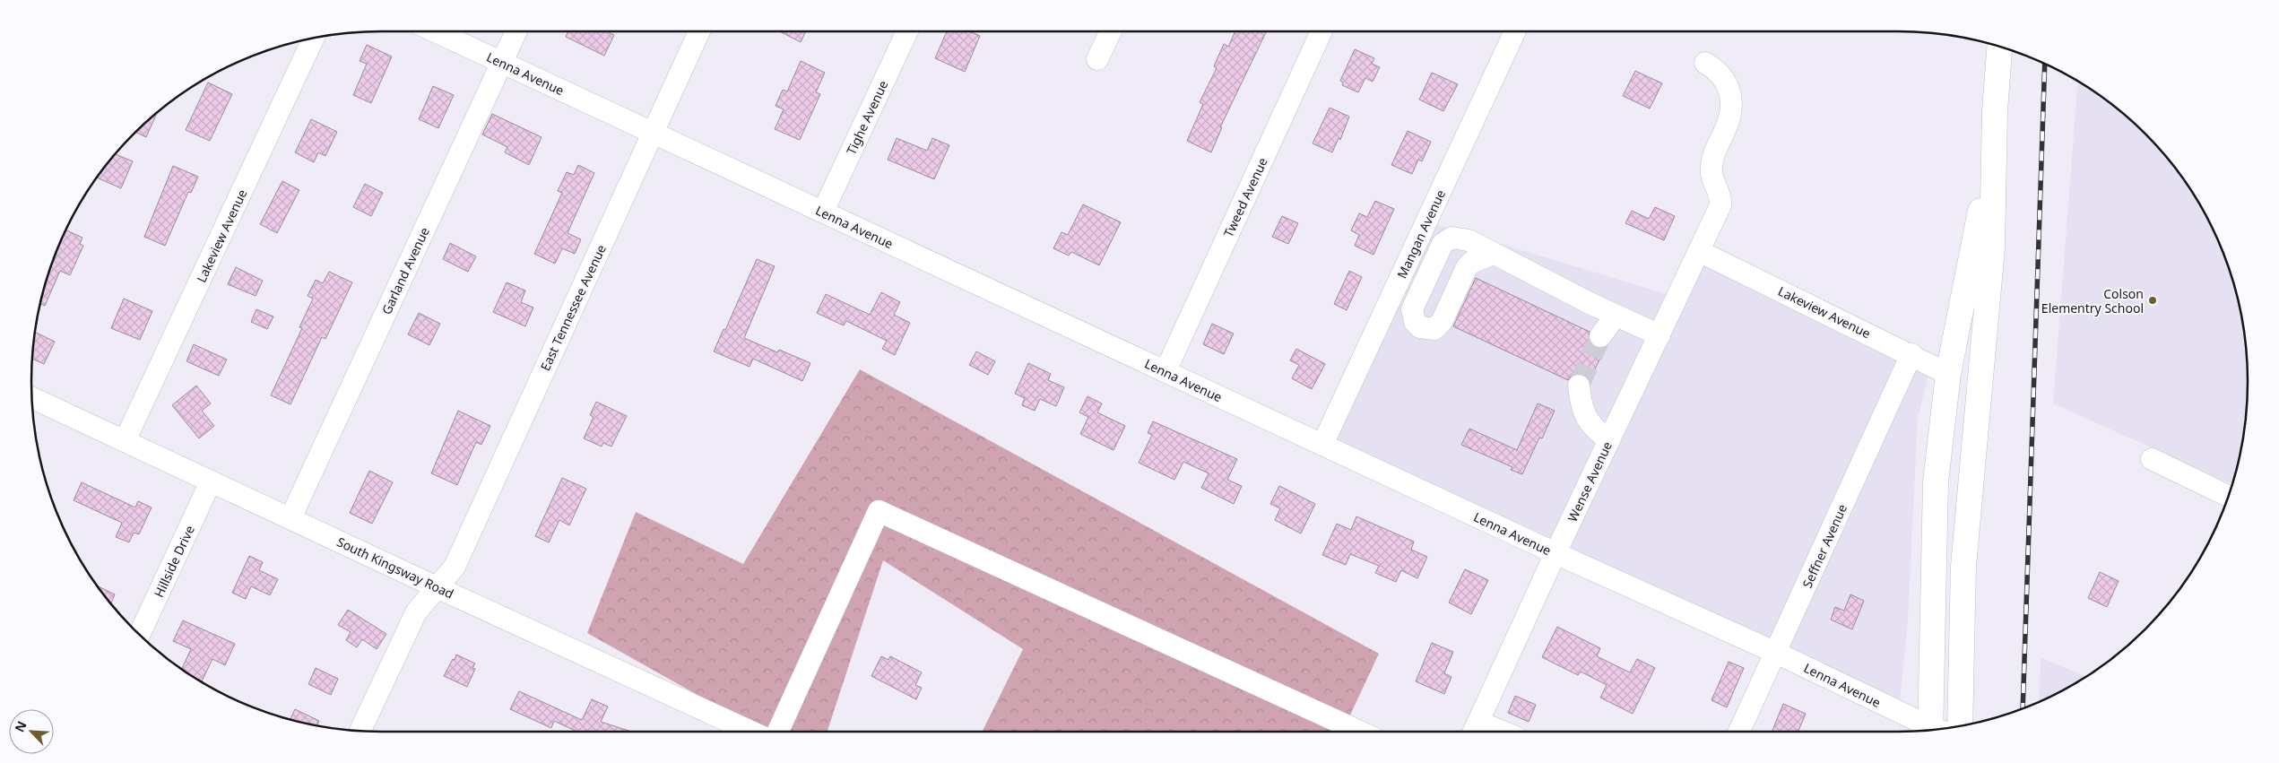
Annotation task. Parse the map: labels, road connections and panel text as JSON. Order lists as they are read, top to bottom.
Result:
{
  "streets": {
    "street": [
      "Lenna Avenue",
      "Tighe Avenue",
      "Tweed Avenue",
      "Mangan Avenue",
      "Lakeview Avenue",
      "Garland Avenue",
      "East Tennessee Avenue",
      "Wense Avenue",
      "Seffner Avenue",
      "Hillside Drive",
      "South Kingsway Road"
    ]
  },
  "crossings": [
    ["Lenna Avenue", "Tighe Avenue"],
    ["Lenna Avenue", "Tweed Avenue"],
    ["Lenna Avenue", "Mangan Avenue"],
    ["Lenna Avenue", "Garland Avenue"],
    ["Lenna Avenue", "East Tennessee Avenue"],
    ["Lenna Avenue", "Wense Avenue"],
    ["Lenna Avenue", "Seffner Avenue"],
    ["Lakeview Avenue", "Wense Avenue"],
    ["Lakeview Avenue", "Seffner Avenue"],
    ["Lakeview Avenue", "South Kingsway Road"],
    ["Garland Avenue", "South Kingsway Road"],
    ["East Tennessee Avenue", "South Kingsway Road"],
    ["Hillside Drive", "South Kingsway Road"]
  ],
  "places": ["Colson Elementry School"],
  "north": "top left"
}
